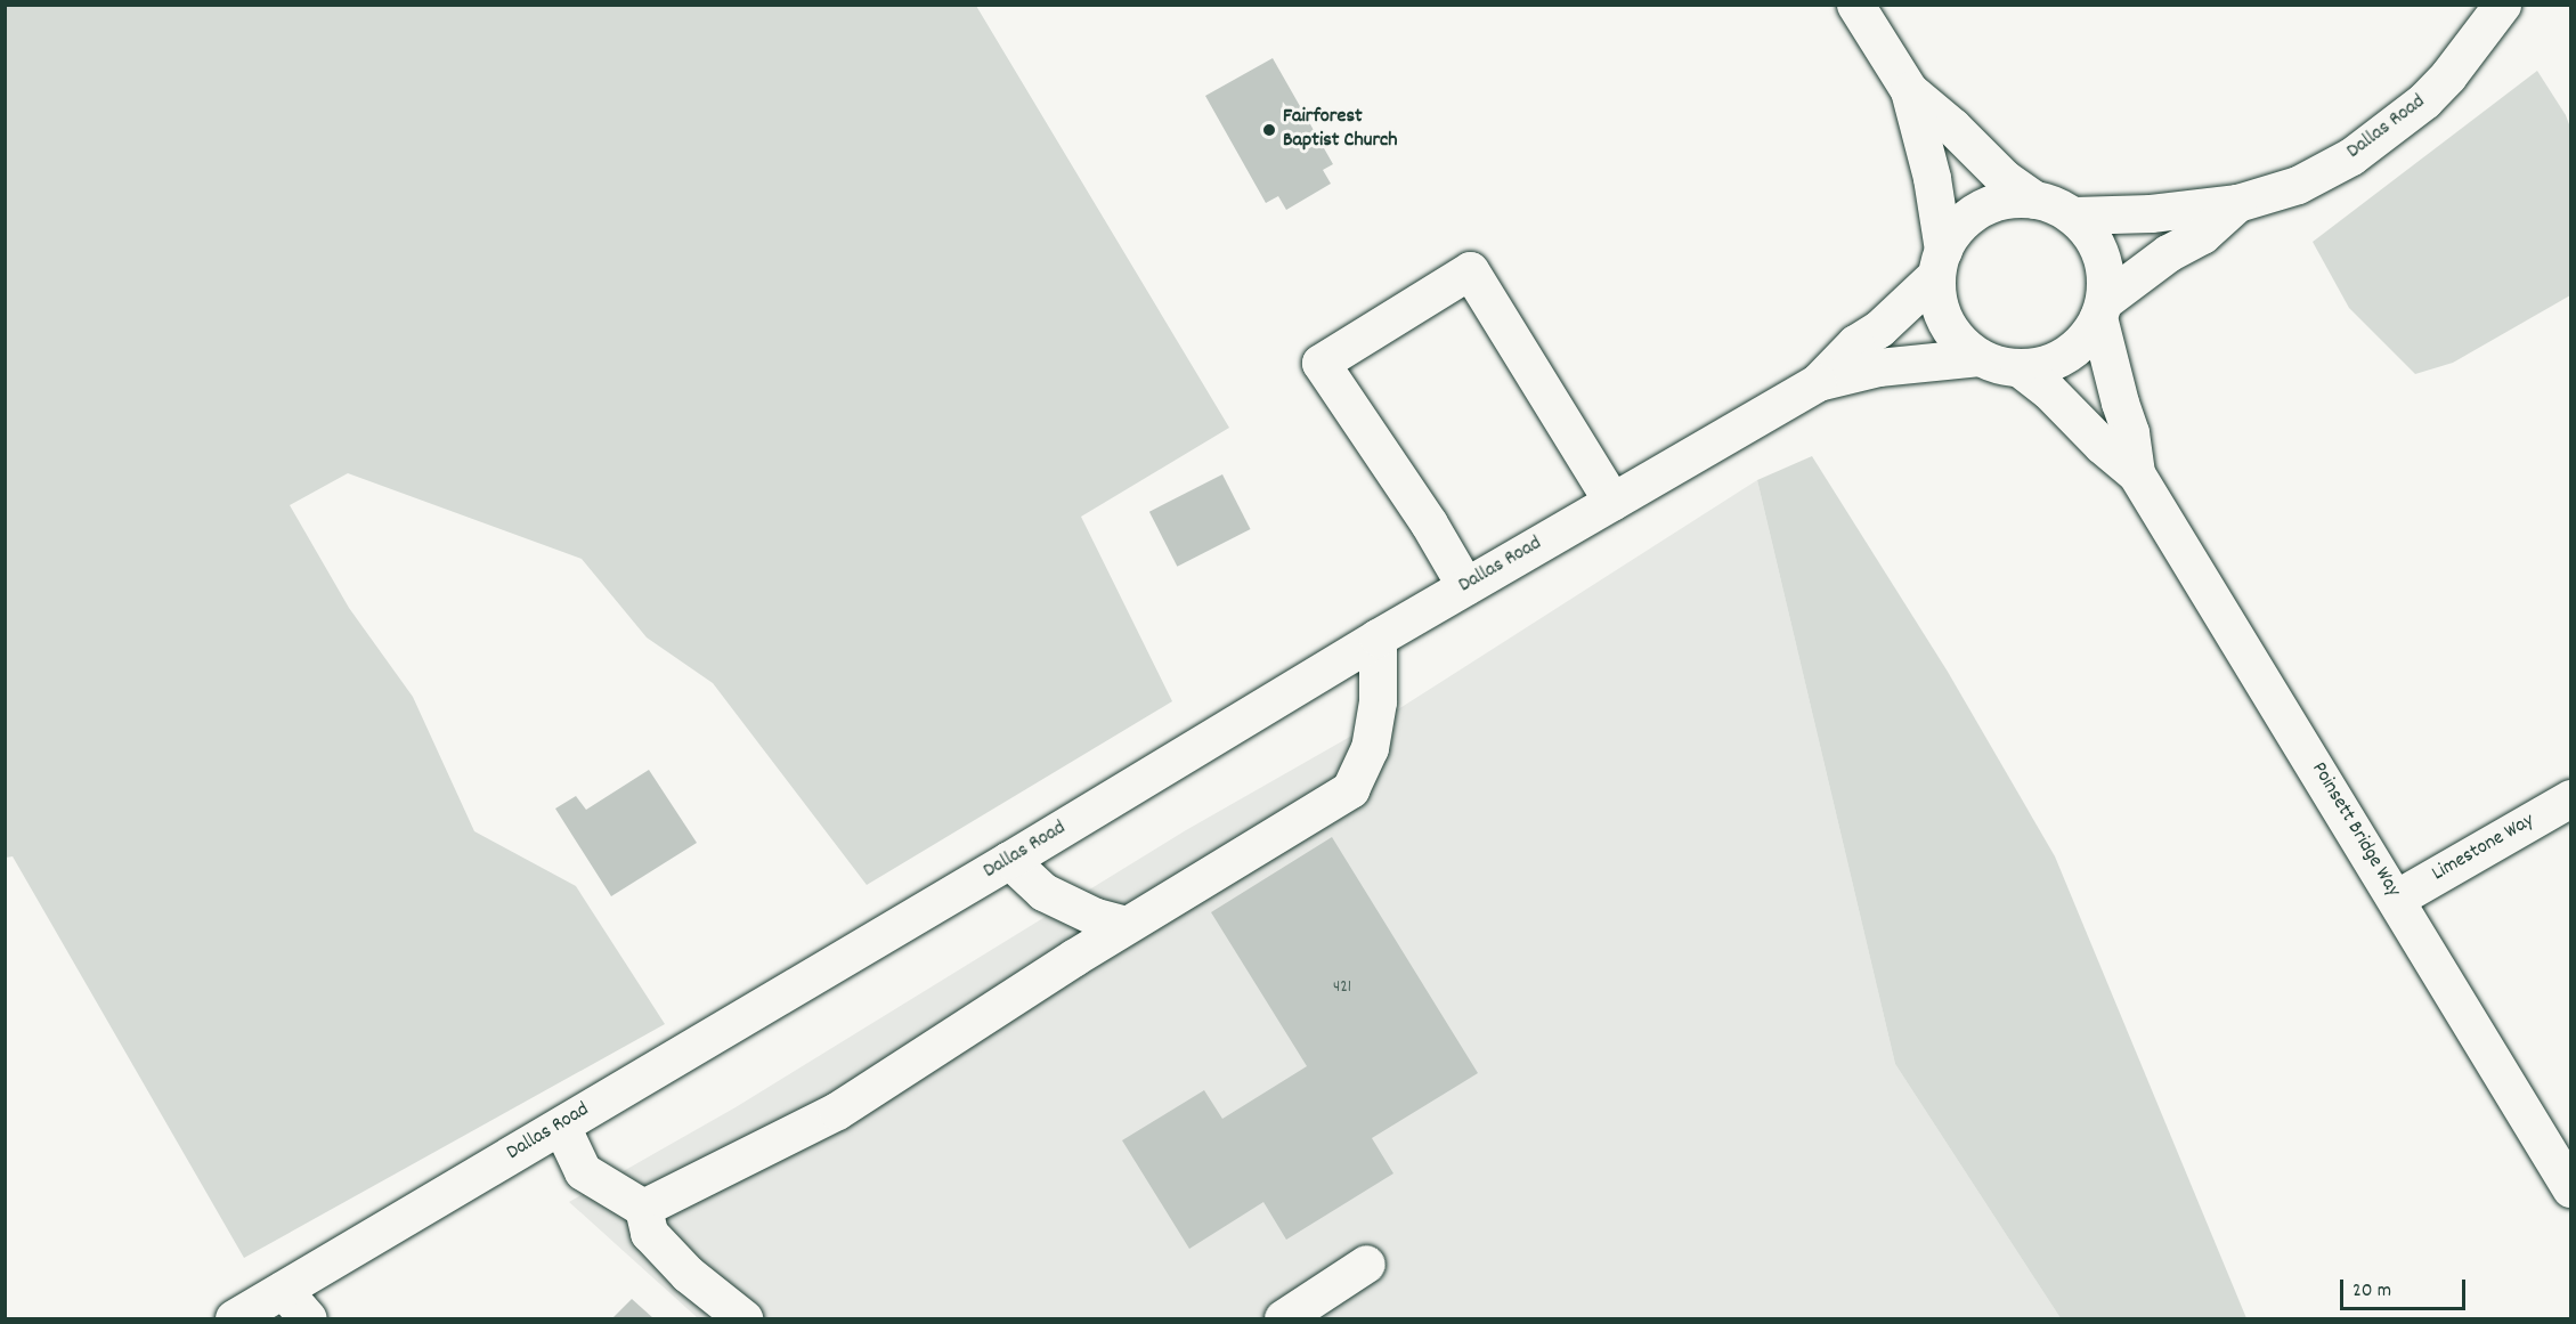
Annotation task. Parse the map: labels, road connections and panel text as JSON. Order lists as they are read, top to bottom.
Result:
{
  "streets": {
    "street": ["Dallas Road", "Poinsett Bridge Way", "Limestone Way"]
  },
  "crossings": [
    ["Dallas Road", "Poinsett Bridge Way"],
    ["Poinsett Bridge Way", "Limestone Way"]
  ],
  "places": ["Fairforest Baptist Church"],
  "house_numbers": ["421"],
  "scale_bar": "20 m"
}
